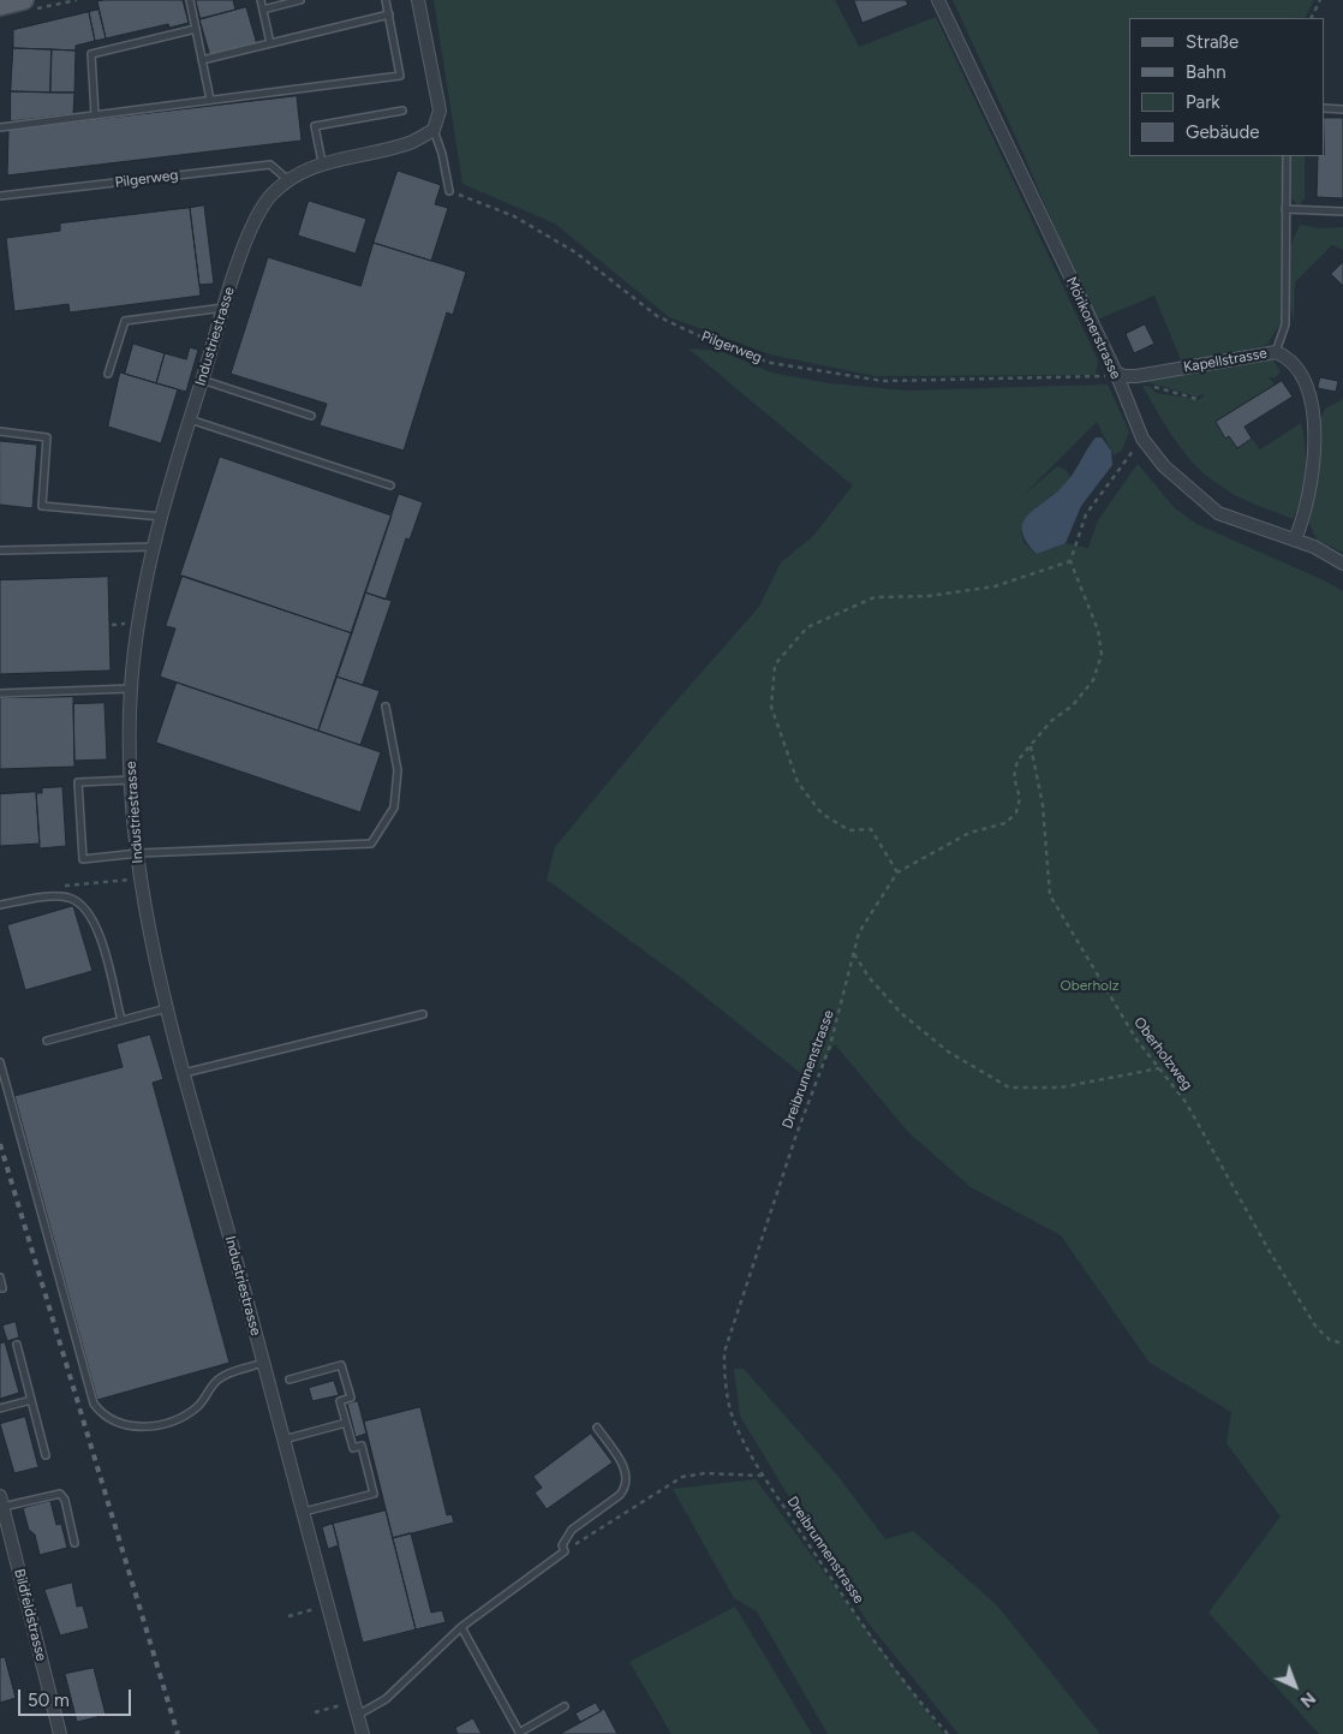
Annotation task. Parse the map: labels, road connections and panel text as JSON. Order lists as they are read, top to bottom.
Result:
{
  "streets": {
    "street": [
      "Mörikonerstrasse",
      "Industriestrasse",
      "Kapellstrasse",
      "Bildfeldstrasse"
    ],
    "lane": ["Pilgerweg"],
    "path": ["Oberholzweg", "Dreibrunnenstrasse"]
  },
  "crossings": [
    ["Pilgerweg", "Mörikonerstrasse"],
    ["Pilgerweg", "Industriestrasse"],
    ["Pilgerweg", "Kapellstrasse"],
    ["Mörikonerstrasse", "Kapellstrasse"],
    ["Oberholzweg", "Dreibrunnenstrasse"]
  ],
  "parks": ["Oberholz"],
  "legend": [
    "Straße",
    "Bahn",
    "Park",
    "Gebäude"
  ],
  "scale_bar": "50 m",
  "north": "bottom right"
}
